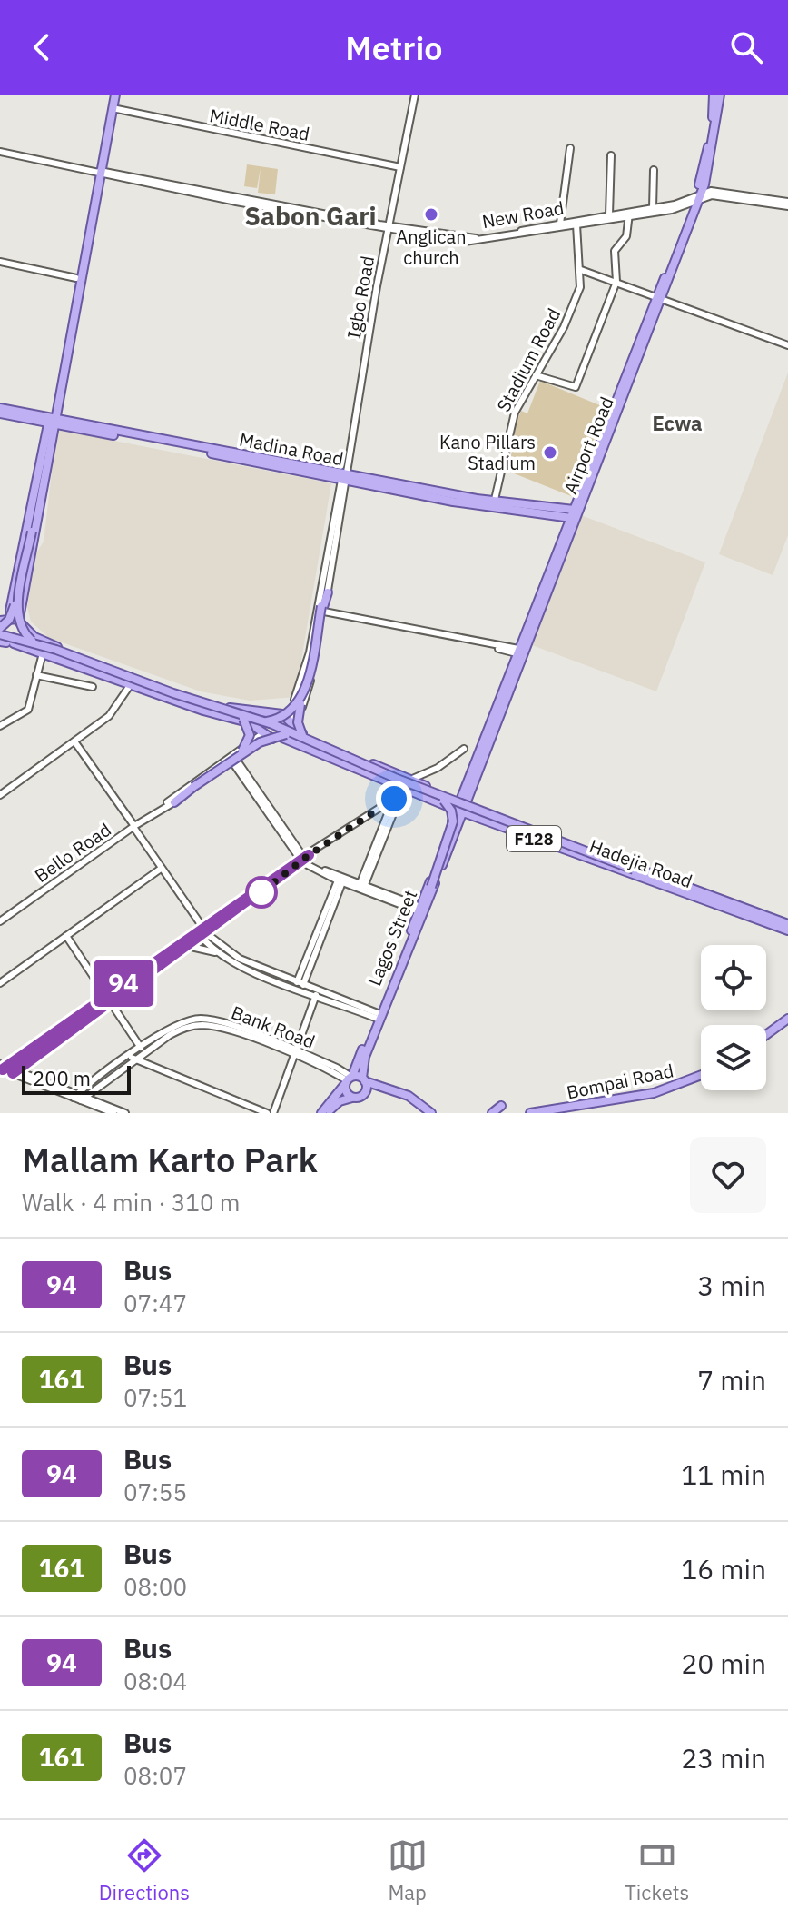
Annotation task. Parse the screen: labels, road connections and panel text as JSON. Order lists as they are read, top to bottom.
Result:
{
  "streets": {
    "main road": [
      "Airport Road",
      "Madina Road",
      "F128",
      "Hadejia Road",
      "Lagos Street",
      "Bompai Road"
    ],
    "street": [
      "Middle Road",
      "New Road",
      "Igbo Road",
      "Stadium Road",
      "Bello Road",
      "Bank Road"
    ]
  },
  "crossings": [
    ["Middle Road", "Igbo Road"],
    ["New Road", "Igbo Road"],
    ["New Road", "Stadium Road"],
    ["New Road", "Airport Road"],
    ["Igbo Road", "Madina Road"],
    ["Igbo Road", "F128"],
    ["Stadium Road", "Madina Road"],
    ["Airport Road", "Madina Road"],
    ["Airport Road", "Hadejia Road"],
    ["F128", "Bello Road"],
    ["F128", "Hadejia Road"],
    ["Hadejia Road", "Lagos Street"],
    ["Lagos Street", "Bank Road"]
  ],
  "districts": ["Sabon Gari", "Ecwa"],
  "places": ["Anglican church", "Kano Pillars Stadium"],
  "lines": ["bus line 94"],
  "scale_bar": "200 m",
  "page": {
    "header": "Metrio",
    "on_map": "94",
    "scale": "200 m",
    "heading": ["Mallam Karto Park", "Walk · 4 min · 310 m"],
    "list": [
      {
        "mark": "94",
        "name": "Bus",
        "note": "07:47",
        "value": "3 min"
      },
      {
        "mark": "161",
        "name": "Bus",
        "note": "07:51",
        "value": "7 min"
      },
      {
        "mark": "94",
        "name": "Bus",
        "note": "07:55",
        "value": "11 min"
      },
      {
        "mark": "161",
        "name": "Bus",
        "note": "08:00",
        "value": "16 min"
      },
      {
        "mark": "94",
        "name": "Bus",
        "note": "08:04",
        "value": "20 min"
      },
      {
        "mark": "161",
        "name": "Bus",
        "note": "08:07",
        "value": "23 min"
      }
    ],
    "tabs": ["Directions", "Map", "Tickets"]
  }
}
